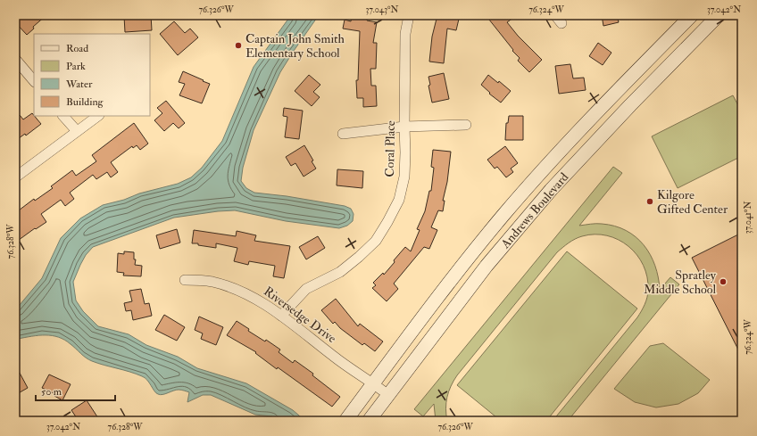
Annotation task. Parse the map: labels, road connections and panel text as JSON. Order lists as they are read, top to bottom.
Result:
{
  "streets": {
    "street": ["Coral Place", "Andrews Boulevard", "Riversedge Drive"]
  },
  "crossings": [
    ["Coral Place", "Riversedge Drive"],
    ["Andrews Boulevard", "Riversedge Drive"]
  ],
  "places": ["Captain John Smith Elementary School", "Kilgore Gifted Center", "Spratley Middle School"],
  "legend": [
    "Road",
    "Park",
    "Water",
    "Building"
  ],
  "scale_bar": "50 m",
  "coordinates": [
    "76.326°W",
    "37.043°N",
    "76.324°W",
    "37.042°N",
    "37.041°N",
    "76.328°W"
  ]
}
